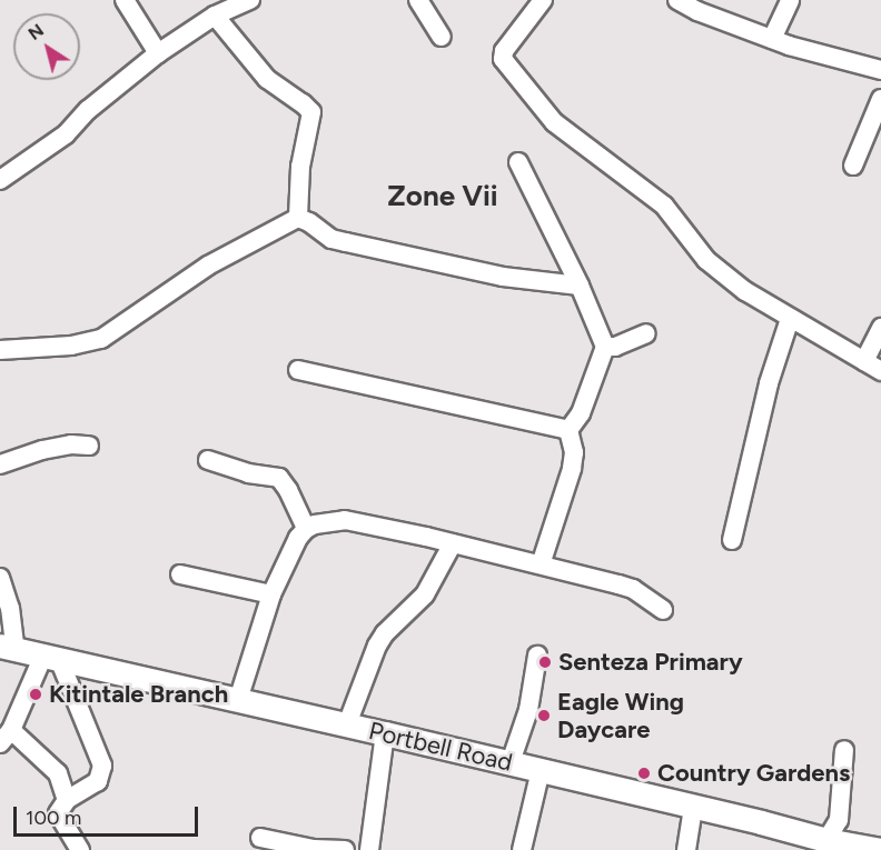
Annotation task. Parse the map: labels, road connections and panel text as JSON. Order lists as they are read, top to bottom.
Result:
{
  "streets": {
    "main road": ["Portbell Road"]
  },
  "districts": ["Zone Vii"],
  "places": [
    "Senteza Primary",
    "Kitintale Branch",
    "Eagle Wing Daycare",
    "Country Gardens"
  ],
  "scale_bar": "100 m",
  "north": "top left"
}
